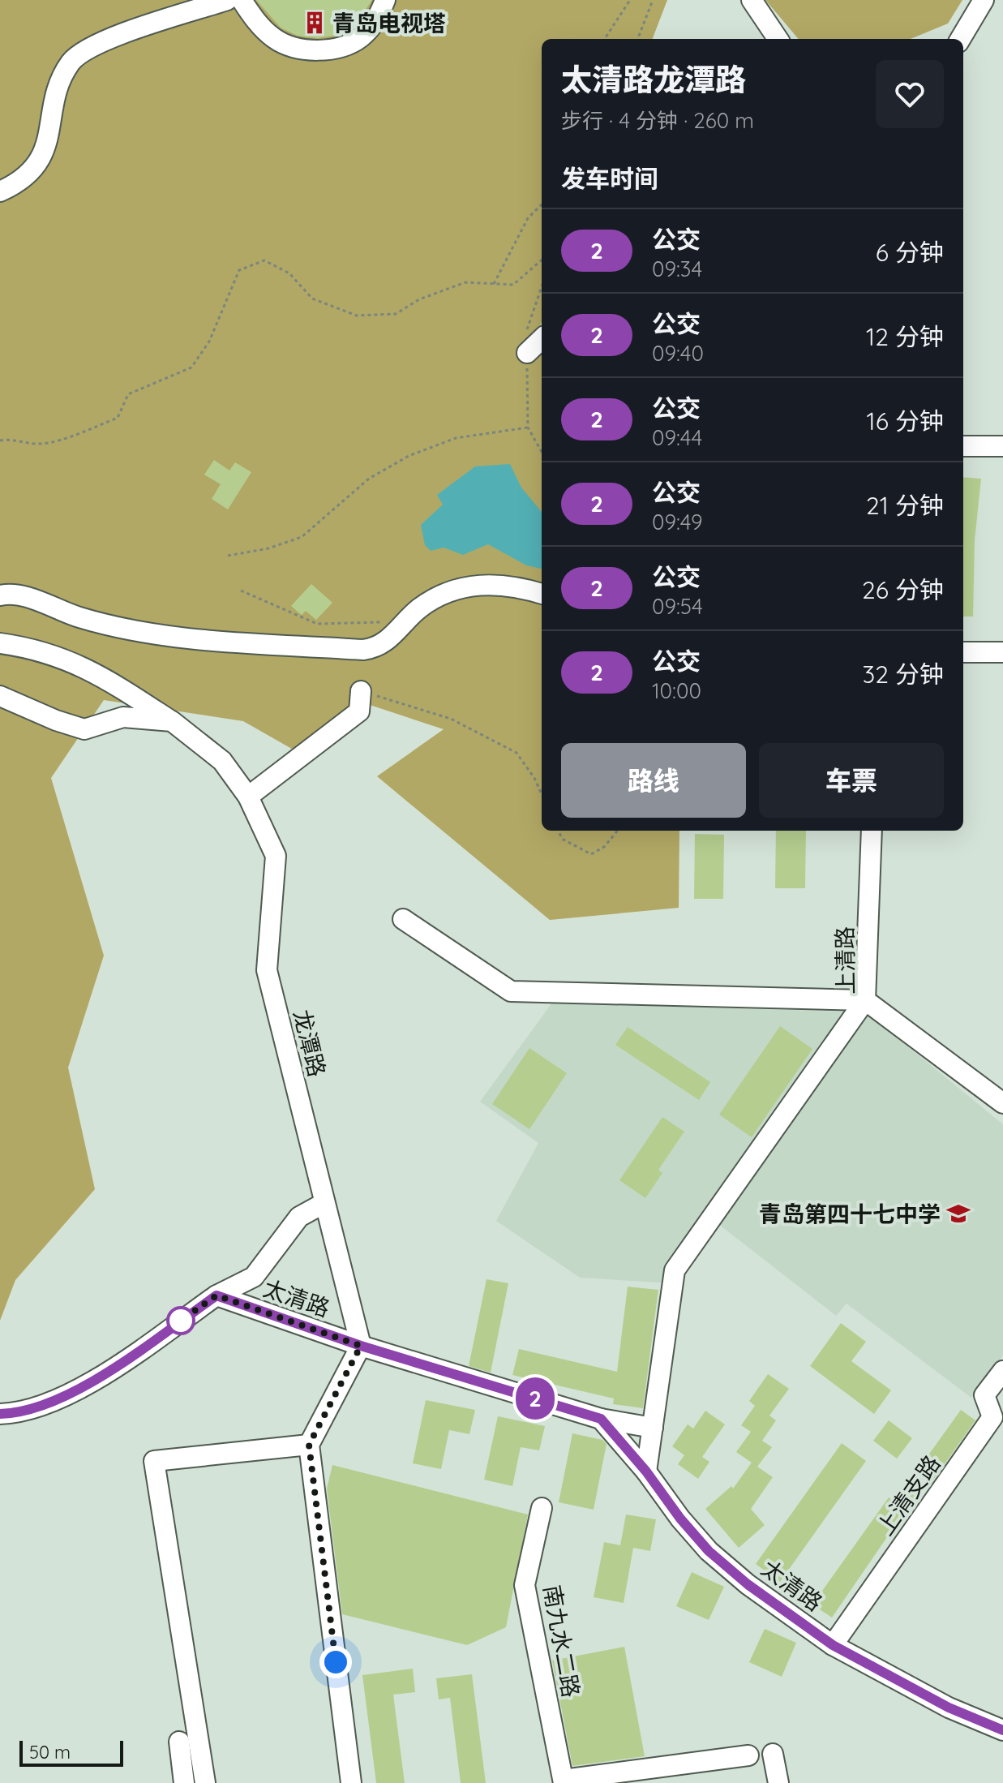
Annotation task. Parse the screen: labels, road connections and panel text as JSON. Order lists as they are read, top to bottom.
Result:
{
  "streets": {
    "street": [
      "上清路",
      "龙潭路",
      "太清路",
      "上清支路",
      "南九水二路"
    ]
  },
  "crossings": [
    ["龙潭路", "太清路"],
    ["太清路", "上清支路"]
  ],
  "places": {
    "building": ["青岛电视塔"],
    "school or university": ["青岛第四十七中学"]
  },
  "lines": ["bus line 2"],
  "scale_bar": "50 m",
  "page": {
    "on_map": "2",
    "heading": [
      ["太清路龙潭路", "步行 · 4 分钟 · 260 m"],
      "发车时间"
    ],
    "list": [
      {
        "mark": "2",
        "name": "公交",
        "note": "09:34",
        "value": "6 分钟"
      },
      {
        "mark": "2",
        "name": "公交",
        "note": "09:40",
        "value": "12 分钟"
      },
      {
        "mark": "2",
        "name": "公交",
        "note": "09:44",
        "value": "16 分钟"
      },
      {
        "mark": "2",
        "name": "公交",
        "note": "09:49",
        "value": "21 分钟"
      },
      {
        "mark": "2",
        "name": "公交",
        "note": "09:54",
        "value": "26 分钟"
      },
      {
        "mark": "2",
        "name": "公交",
        "note": "10:00",
        "value": "32 分钟"
      }
    ],
    "buttons": ["路线", "车票"],
    "scale": "50 m"
  }
}
